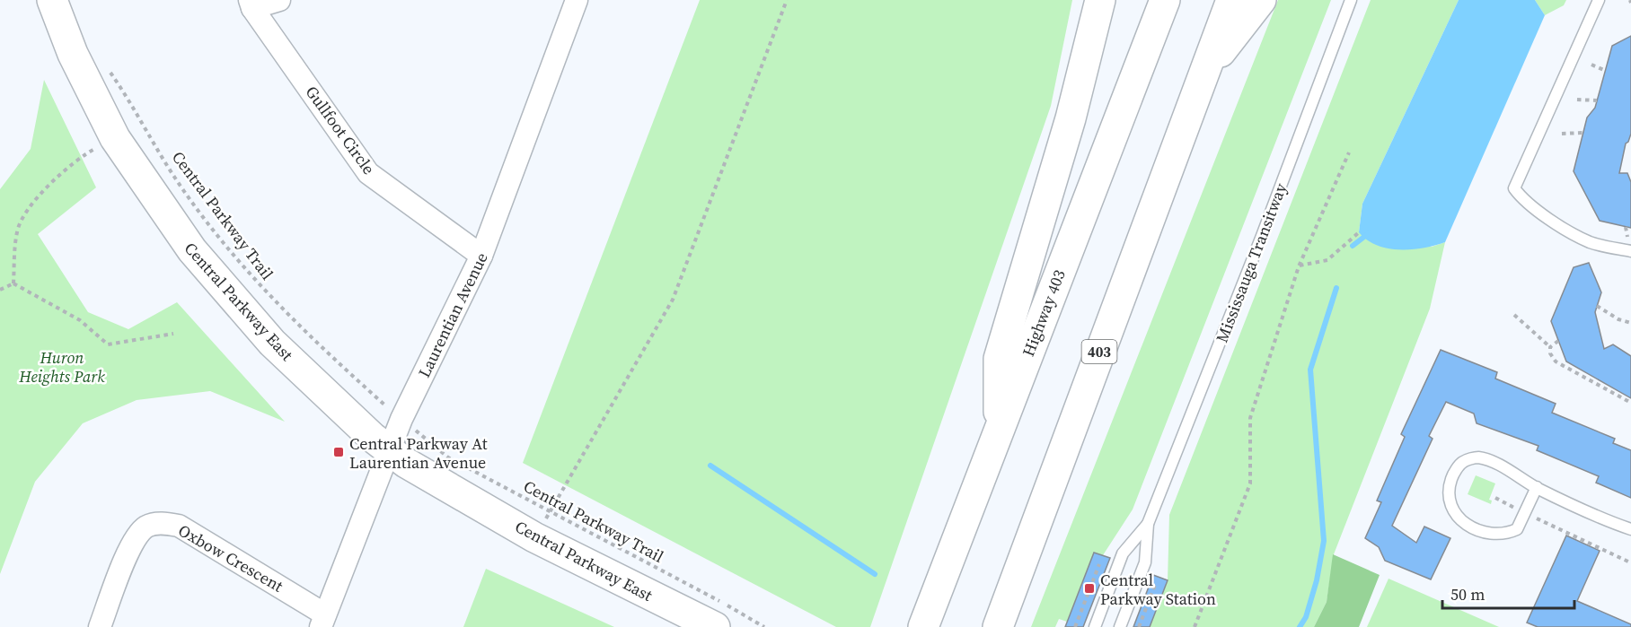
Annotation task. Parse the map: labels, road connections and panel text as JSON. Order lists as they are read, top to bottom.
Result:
{
  "streets": {
    "main road": ["Central Parkway East", "Highway 403", "403"],
    "street": ["Gullfoot Circle", "Laurentian Avenue", "Oxbow Crescent"],
    "lane": ["Mississauga Transitway"],
    "path": ["Central Parkway Trail"]
  },
  "crossings": [
    ["Gullfoot Circle", "Laurentian Avenue"],
    ["Central Parkway East", "Laurentian Avenue"],
    ["Laurentian Avenue", "Oxbow Crescent"]
  ],
  "parks": ["Huron Heights Park"],
  "places": {
    "transit": ["Central Parkway At Laurentian Avenue", "Central Parkway Station"]
  },
  "scale_bar": "50 m"
}
